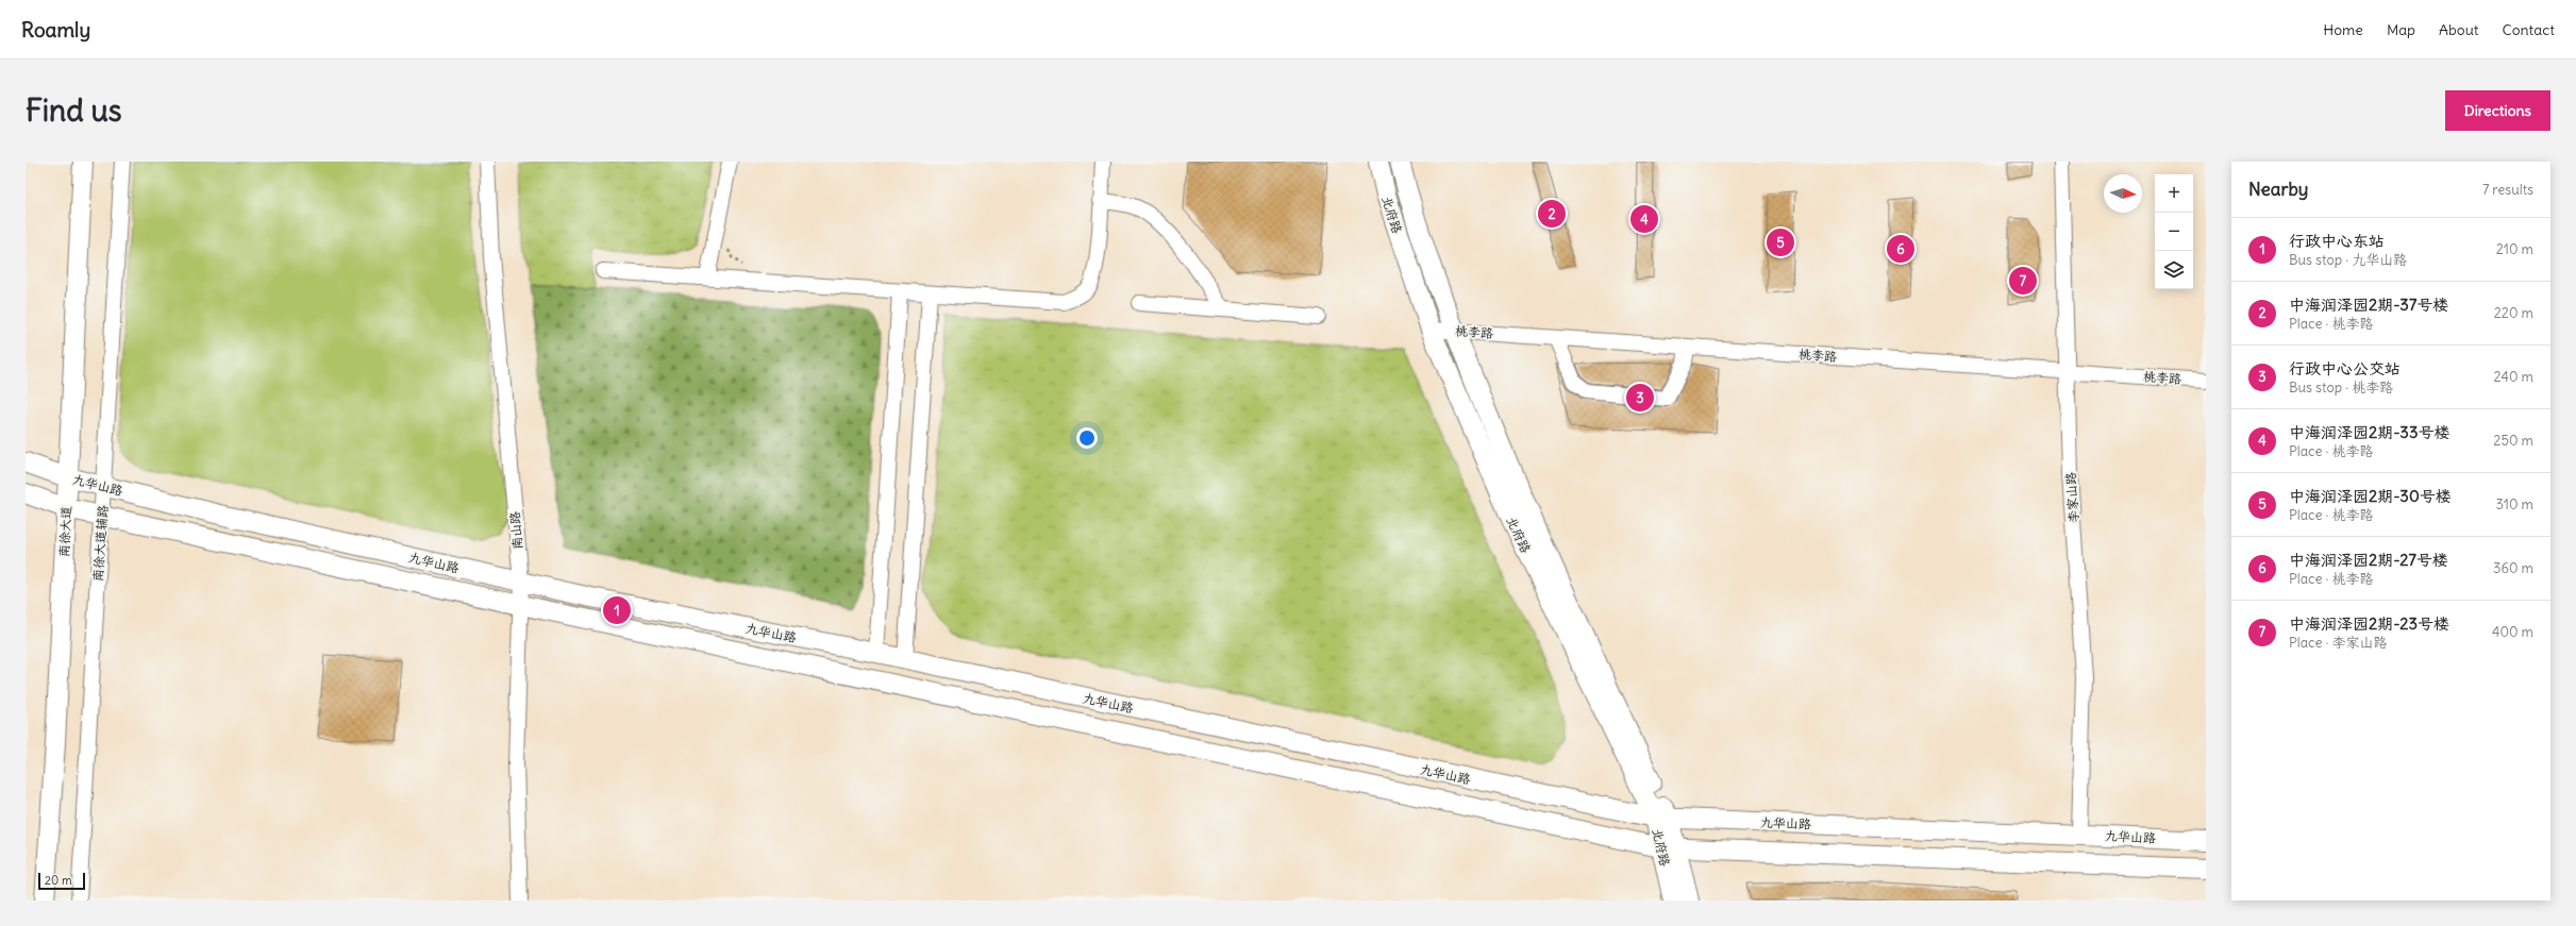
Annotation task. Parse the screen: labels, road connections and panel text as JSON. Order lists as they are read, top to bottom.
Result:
{
  "streets": {
    "main road": ["北府路", "九华山路", "南徐大道"],
    "street": [
      "桃李路",
      "李家山路",
      "南山路",
      "南徐大道辅路"
    ]
  },
  "crossings": [
    ["北府路", "桃李路"],
    ["北府路", "九华山路"],
    ["桃李路", "李家山路"],
    ["九华山路", "李家山路"],
    ["九华山路", "南山路"],
    ["九华山路", "南徐大道"],
    ["九华山路", "南徐大道辅路"]
  ],
  "scale_bar": "20 m",
  "north": "right",
  "page": {
    "header": "Roamly",
    "nav": [
      "Home",
      "Map",
      "About",
      "Contact"
    ],
    "buttons": "Directions",
    "title": "Find us",
    "heading": ["Nearby", "7 results"],
    "map_buttons": ["+", "−"],
    "pins": [
      "2",
      "4",
      "5",
      "6",
      "7",
      "3",
      "1"
    ],
    "list": [
      {
        "mark": "1",
        "name": "行政中心东站",
        "note": "Bus stop · 九华山路",
        "value": "210 m"
      },
      {
        "mark": "2",
        "name": "中海润泽园2期-37号楼",
        "note": "Place · 桃李路",
        "value": "220 m"
      },
      {
        "mark": "3",
        "name": "行政中心公交站",
        "note": "Bus stop · 桃李路",
        "value": "240 m"
      },
      {
        "mark": "4",
        "name": "中海润泽园2期-33号楼",
        "note": "Place · 桃李路",
        "value": "250 m"
      },
      {
        "mark": "5",
        "name": "中海润泽园2期-30号楼",
        "note": "Place · 桃李路",
        "value": "310 m"
      },
      {
        "mark": "6",
        "name": "中海润泽园2期-27号楼",
        "note": "Place · 桃李路",
        "value": "360 m"
      },
      {
        "mark": "7",
        "name": "中海润泽园2期-23号楼",
        "note": "Place · 李家山路",
        "value": "400 m"
      }
    ],
    "scale": "20 m"
  }
}
